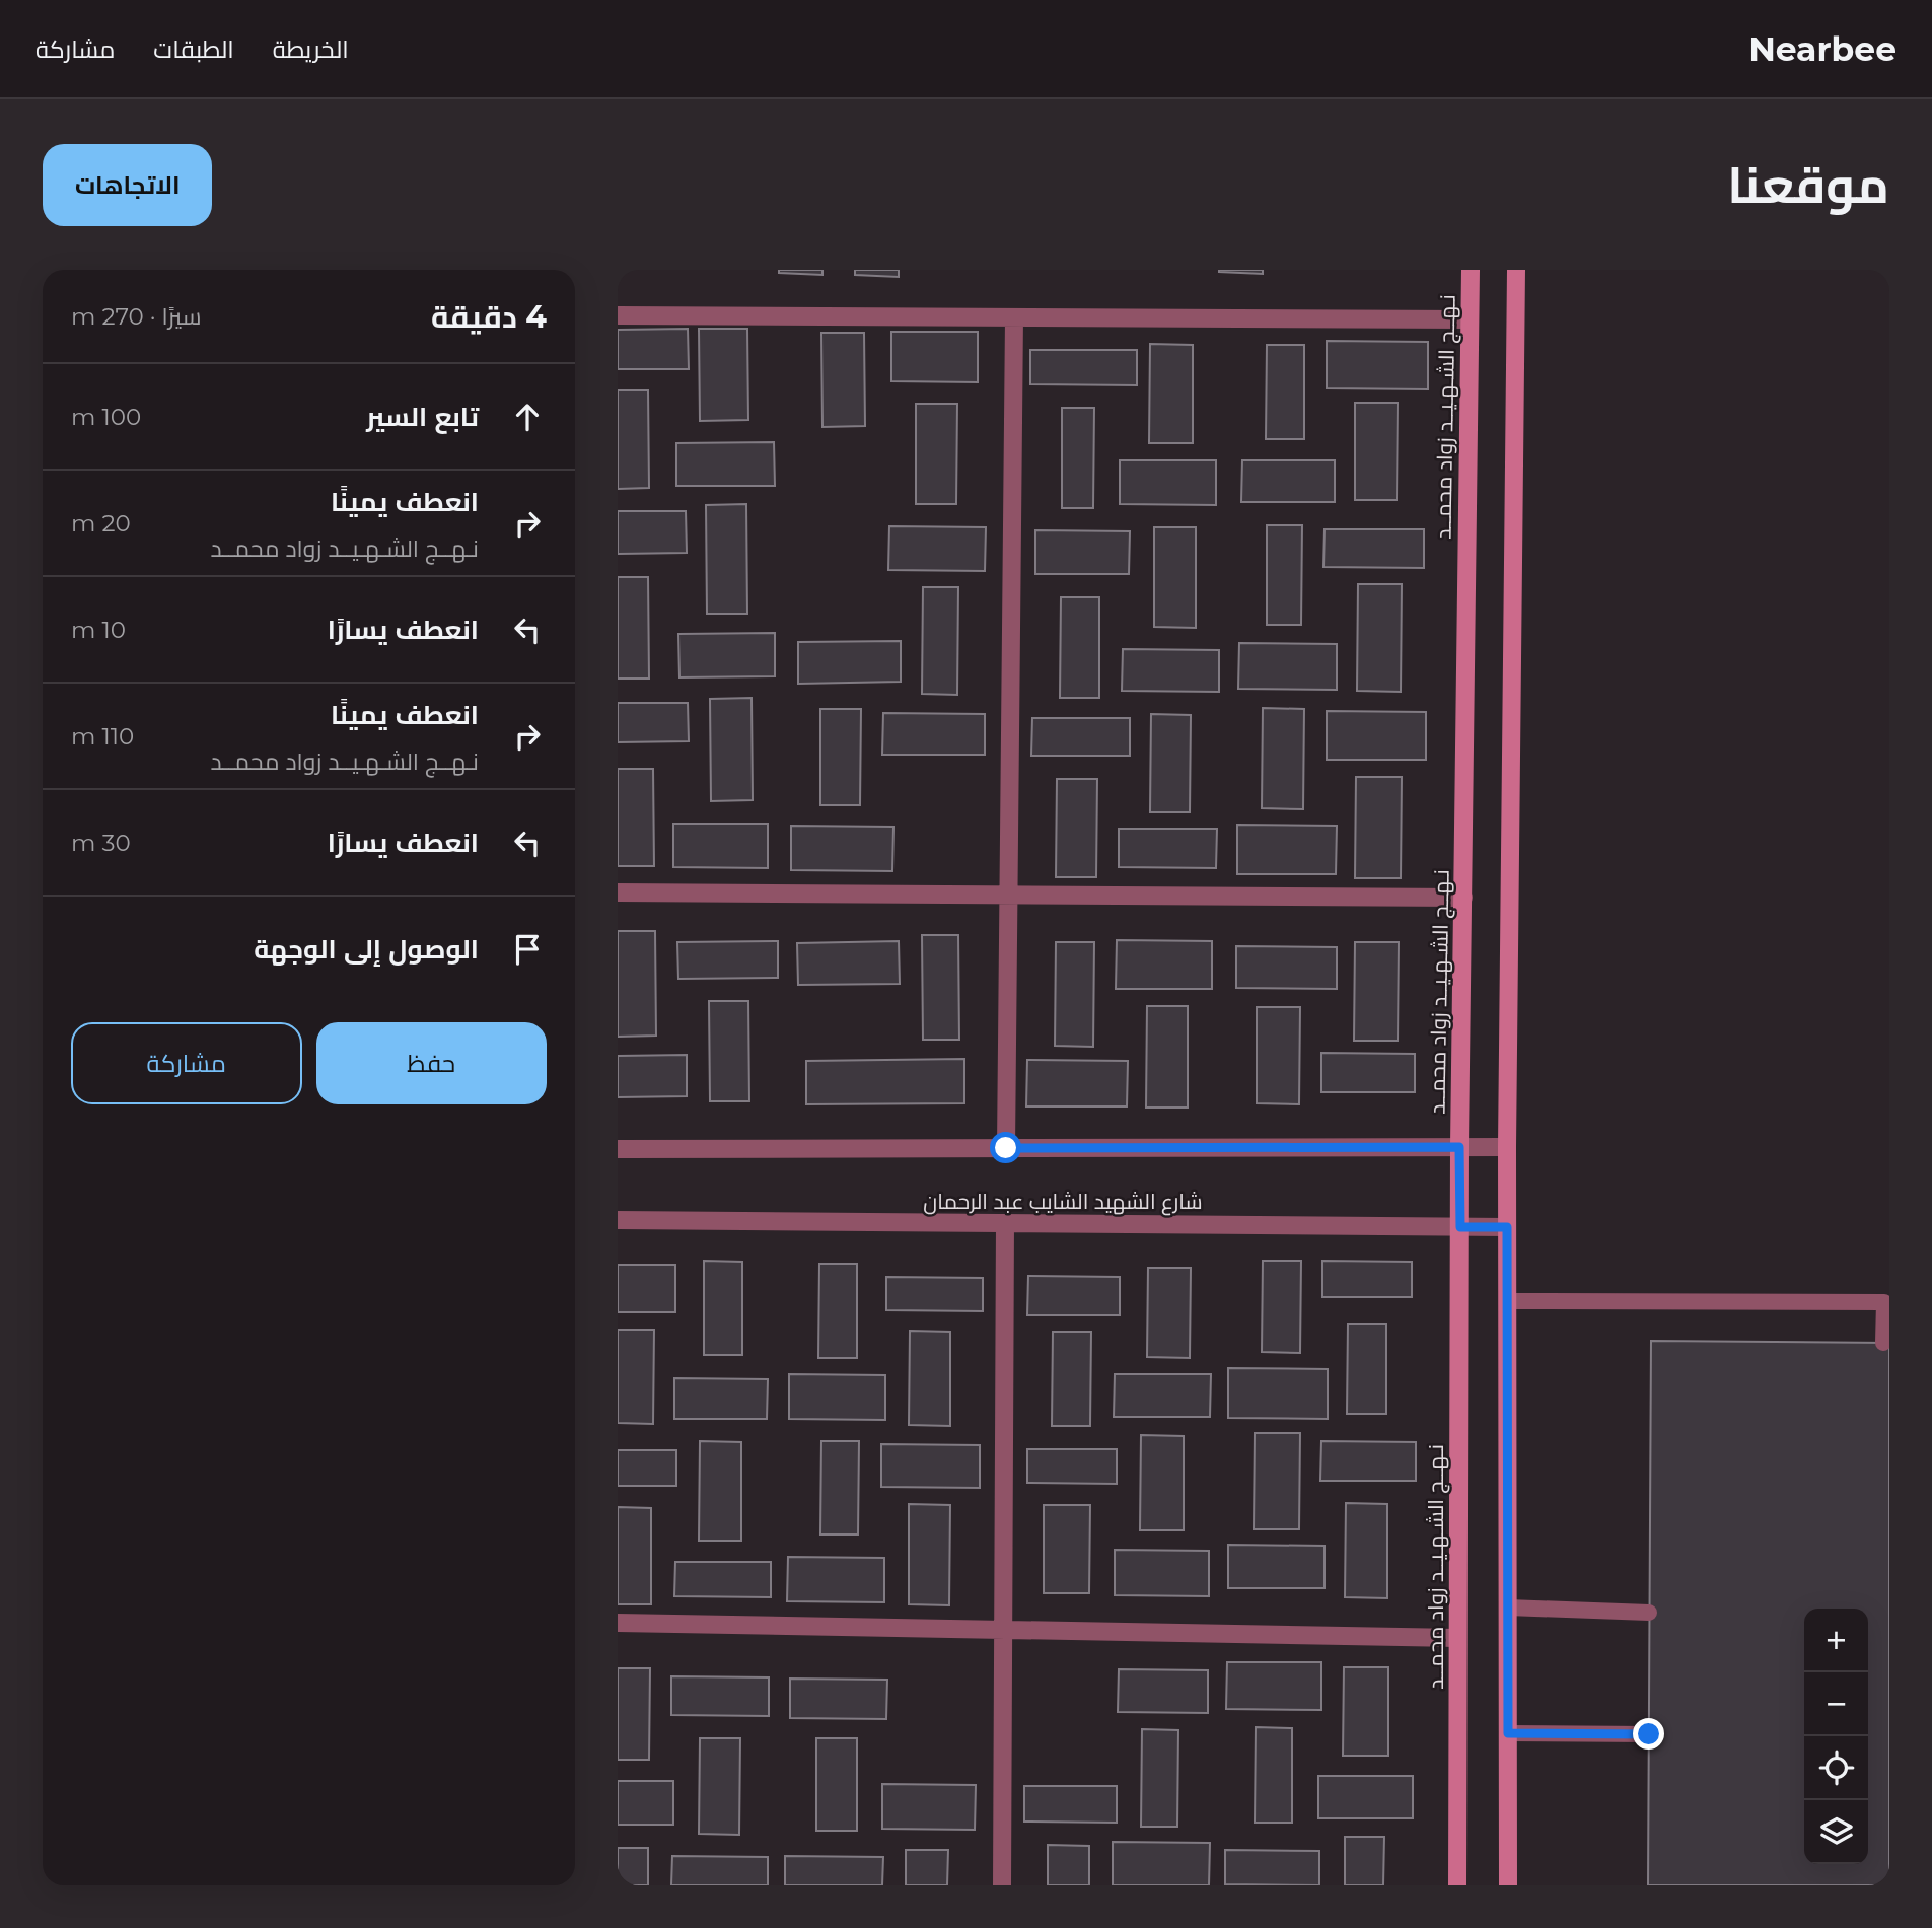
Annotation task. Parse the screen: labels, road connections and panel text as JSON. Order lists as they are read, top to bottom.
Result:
{
  "streets": {
    "main road": ["نـهــج الشـهـيــد زواد محمــد"],
    "street": ["شارع الشهيد الشايب عبد الرحمان"]
  },
  "crossings": [
    ["نـهــج الشـهـيــد زواد محمــد", "شارع الشهيد الشايب عبد الرحمان"]
  ],
  "page": {
    "header": "Nearbee",
    "nav": ["الخريطة", "الطبقات", "مشاركة"],
    "title": "موقعنا",
    "buttons": [
      "الاتجاهات",
      ["حفظ", "مشاركة"]
    ],
    "heading": ["4 دقيقة", "سيرًا · 270 m"],
    "list": [
      ["تابع السير", "100 m"],
      ["انعطف يمينًا", "نـهــج الشـهـيــد زواد محمــد", "20 m"],
      ["انعطف يسارًا", "10 m"],
      ["انعطف يمينًا", "نـهــج الشـهـيــد زواد محمــد", "110 m"],
      ["انعطف يسارًا", "30 m"],
      "الوصول إلى الوجهة"
    ],
    "map_buttons": ["+", "−"]
  }
}
